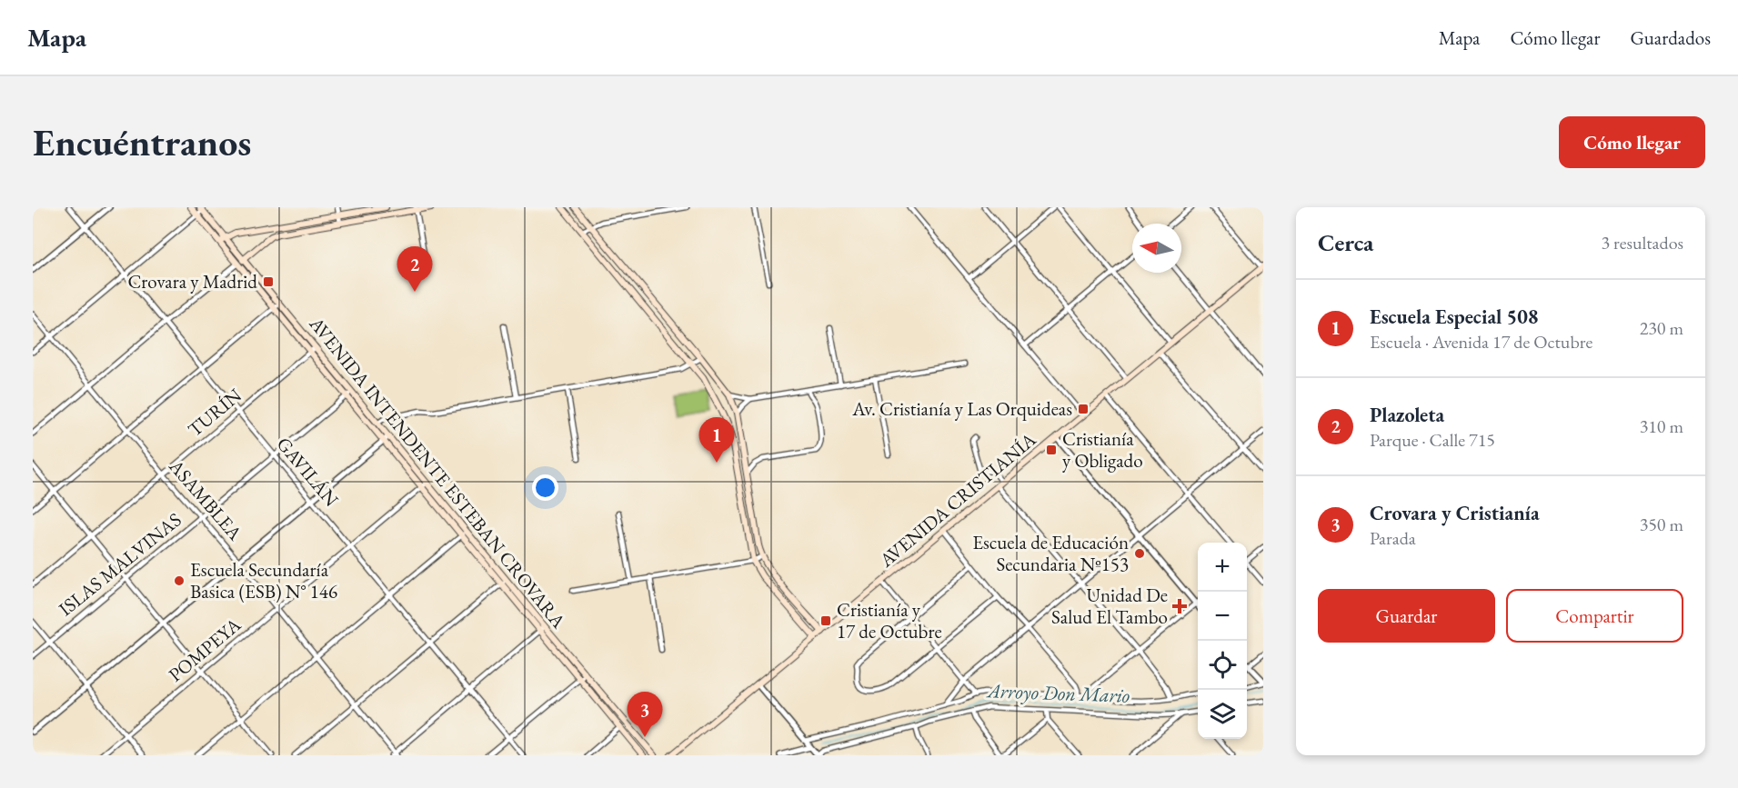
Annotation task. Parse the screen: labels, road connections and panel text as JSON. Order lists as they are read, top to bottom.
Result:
{
  "streets": {
    "main road": ["AVENIDA INTENDENTE ESTEBAN CROVARA", "AVENIDA CRISTIANÍA"],
    "street": [
      "TURÍN",
      "GAVILÁN",
      "ASAMBLEA",
      "ISLAS MALVINAS",
      "POMPEYA"
    ]
  },
  "crossings": [
    ["TURÍN", "GAVILÁN"],
    ["TURÍN", "AVENIDA INTENDENTE ESTEBAN CROVARA"],
    ["TURÍN", "ASAMBLEA"],
    ["GAVILÁN", "ISLAS MALVINAS"],
    ["GAVILÁN", "POMPEYA"],
    ["AVENIDA INTENDENTE ESTEBAN CROVARA", "ISLAS MALVINAS"],
    ["AVENIDA INTENDENTE ESTEBAN CROVARA", "POMPEYA"],
    ["ASAMBLEA", "ISLAS MALVINAS"],
    ["ASAMBLEA", "POMPEYA"]
  ],
  "water": ["Arroyo Don Mario"],
  "places": {
    "transit": [
      "Crovara y Madrid",
      "Av. Cristianía y Las Orquideas",
      "Cristianía y Obligado",
      "Cristianía y 17 de Octubre"
    ],
    "other": ["Escuela de Educación Secundaria Nº153", "Escuela Secundaría Basica (ESB) N° 146"],
    "health": ["Unidad De Salud El Tambo"]
  },
  "north": "left",
  "page": {
    "header": "Mapa",
    "nav": ["Mapa", "Cómo llegar", "Guardados"],
    "buttons": [
      "Cómo llegar",
      ["Guardar", "Compartir"]
    ],
    "title": "Encuéntranos",
    "heading": ["Cerca", "3 resultados"],
    "pins": ["2", "1", "3"],
    "list": [
      {
        "mark": "1",
        "name": "Escuela Especial 508",
        "note": "Escuela · Avenida 17 de Octubre",
        "value": "230 m"
      },
      {
        "mark": "2",
        "name": "Plazoleta",
        "note": "Parque · Calle 715",
        "value": "310 m"
      },
      {
        "mark": "3",
        "name": "Crovara y Cristianía",
        "note": "Parada",
        "value": "350 m"
      }
    ],
    "map_buttons": ["+", "−"]
  }
}
